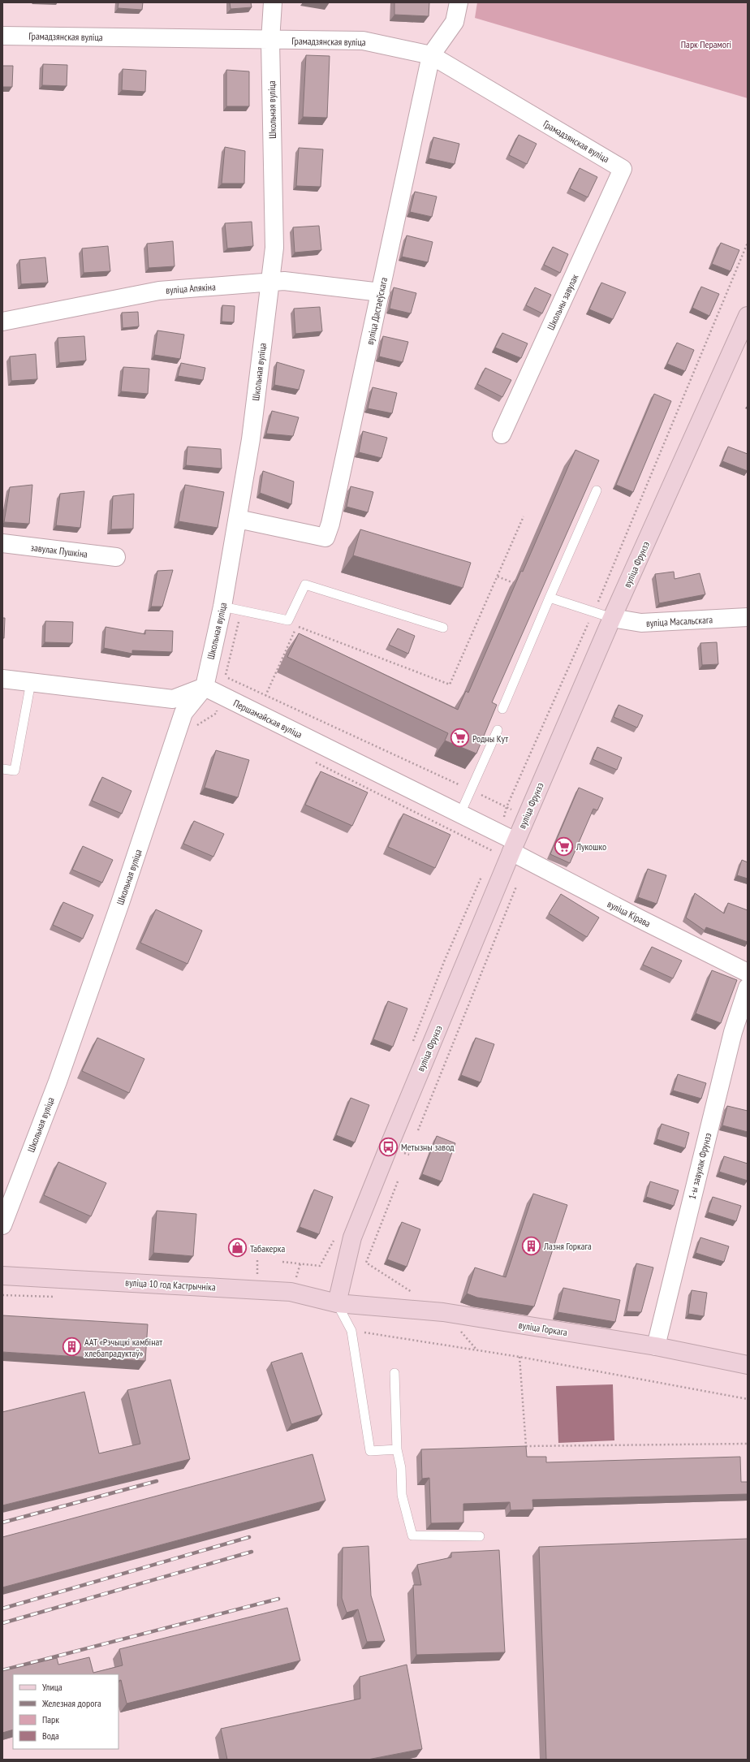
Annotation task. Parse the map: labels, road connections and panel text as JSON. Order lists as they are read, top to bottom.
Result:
{
  "streets": {
    "street": [
      "Грамадзянская вуліца",
      "Школьная вуліца",
      "вуліца Апякіна",
      "Школьны завулак",
      "вуліца Дастаеўскага",
      "завулак Пушкіна",
      "вуліца Фрунзэ",
      "вуліца Масальскага",
      "Першамайская вуліца",
      "вуліца Кірава",
      "1-ы завулак Фрунзэ",
      "вуліца 10 год Кастрычніка",
      "вуліца Горкага"
    ]
  },
  "crossings": [
    ["Грамадзянская вуліца", "Школьная вуліца"],
    ["Грамадзянская вуліца", "Школьны завулак"],
    ["Грамадзянская вуліца", "вуліца Дастаеўскага"],
    ["Школьная вуліца", "вуліца Апякіна"],
    ["Школьная вуліца", "вуліца Дастаеўскага"],
    ["Школьная вуліца", "Першамайская вуліца"],
    ["вуліца Апякіна", "вуліца Дастаеўскага"],
    ["вуліца Фрунзэ", "вуліца Масальскага"],
    ["вуліца Фрунзэ", "Першамайская вуліца"],
    ["вуліца Фрунзэ", "вуліца Кірава"],
    ["вуліца Фрунзэ", "вуліца 10 год Кастрычніка"],
    ["вуліца Фрунзэ", "вуліца Горкага"],
    ["Першамайская вуліца", "вуліца Кірава"],
    ["1-ы завулак Фрунзэ", "вуліца Горкага"],
    ["вуліца 10 год Кастрычніка", "вуліца Горкага"]
  ],
  "parks": ["Парк Перамогі"],
  "places": {
    "supermarket": ["Родны Кут", "Лукошко"],
    "bus stop": ["Метызны завод"],
    "building": ["Лазня Горкага", "ААТ «Рэчыцкі камбінат хлебапрадуктаў»"],
    "shop": ["Табакерка"]
  },
  "legend": [
    "Улица",
    "Железная дорога",
    "Парк",
    "Вода"
  ]
}
